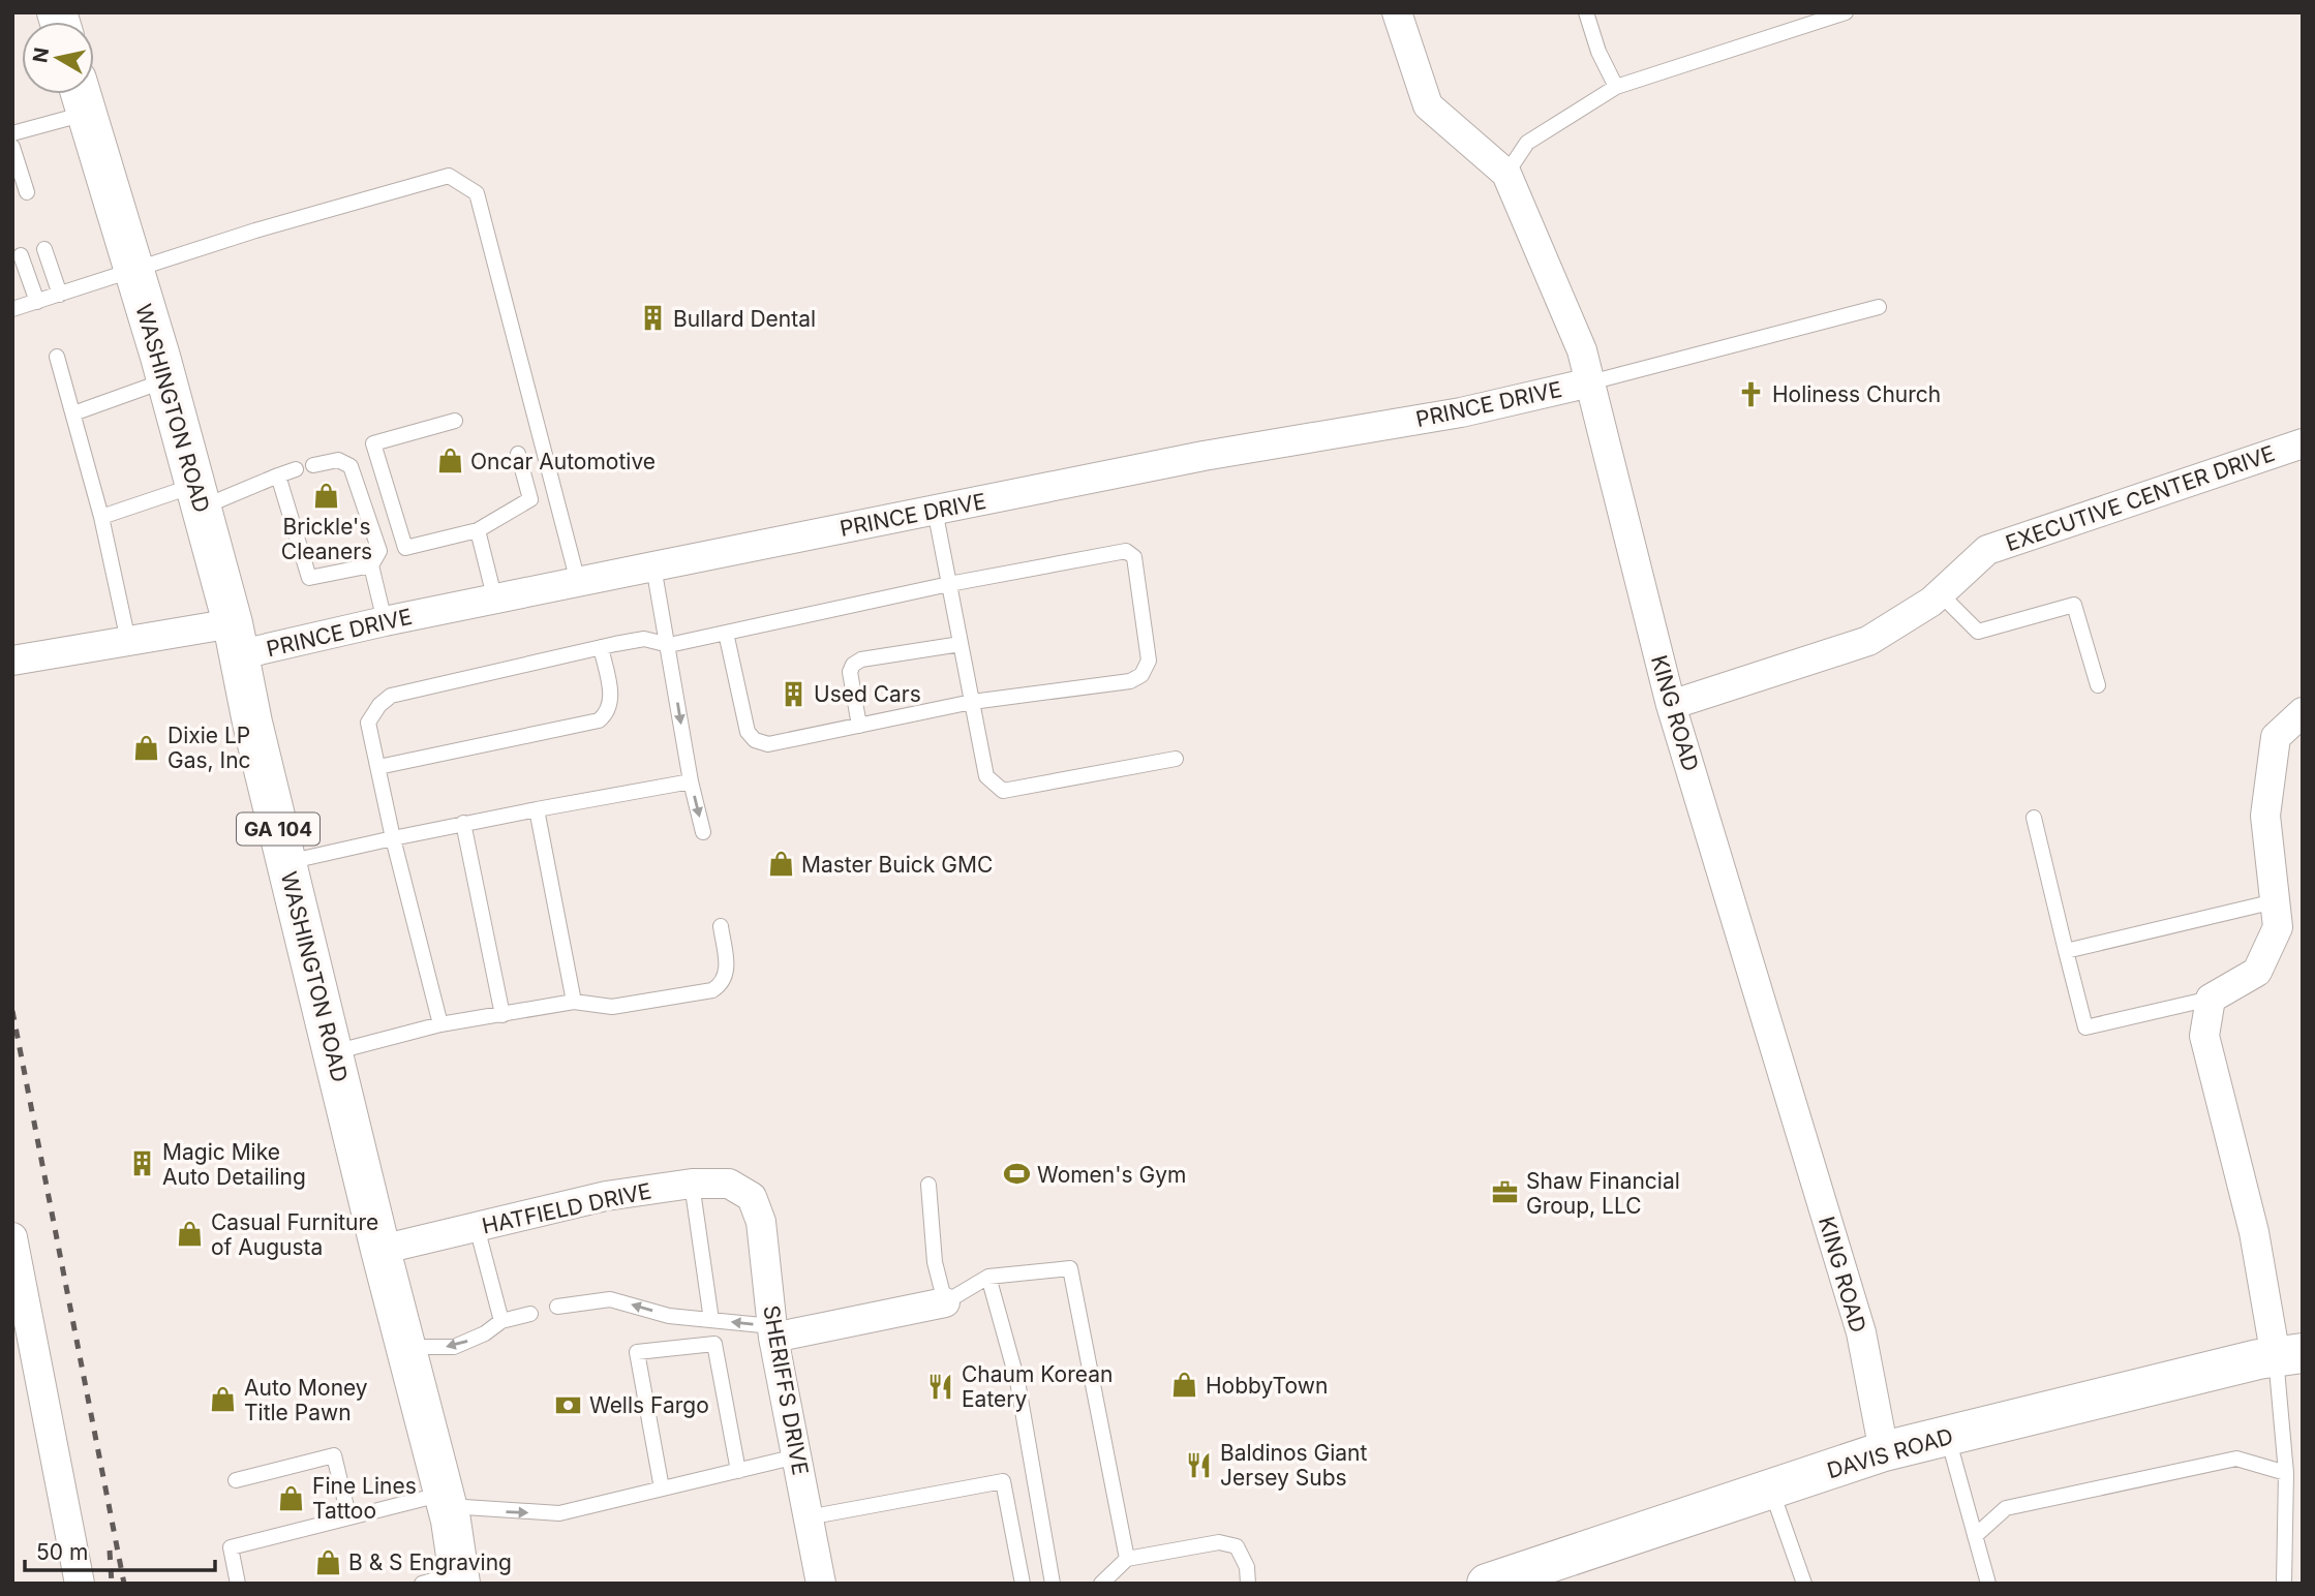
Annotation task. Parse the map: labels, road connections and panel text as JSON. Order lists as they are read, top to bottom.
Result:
{
  "streets": {
    "main road": ["WASHINGTON ROAD", "GA 104", "DAVIS ROAD"],
    "street": [
      "PRINCE DRIVE",
      "EXECUTIVE CENTER DRIVE",
      "KING ROAD",
      "HATFIELD DRIVE",
      "SHERIFFS DRIVE"
    ]
  },
  "crossings": [
    ["PRINCE DRIVE", "WASHINGTON ROAD"],
    ["PRINCE DRIVE", "KING ROAD"],
    ["WASHINGTON ROAD", "HATFIELD DRIVE"],
    ["EXECUTIVE CENTER DRIVE", "KING ROAD"],
    ["KING ROAD", "DAVIS ROAD"],
    ["HATFIELD DRIVE", "SHERIFFS DRIVE"]
  ],
  "places": {
    "building": ["Bullard Dental", "Used Cars", "Magic Mike Auto Detailing"],
    "church": ["Holiness Church"],
    "shop": [
      "Oncar Automotive",
      "Brickle's Cleaners",
      "Dixie LP Gas, Inc",
      "Master Buick GMC",
      "Casual Furniture of Augusta",
      "HobbyTown",
      "Auto Money Title Pawn",
      "Fine Lines Tattoo",
      "B & S Engraving"
    ],
    "sports": ["Women's Gym"],
    "office": ["Shaw Financial Group, LLC"],
    "restaurant": ["Chaum Korean Eatery", "Baldinos Giant Jersey Subs"],
    "bank": ["Wells Fargo"]
  },
  "scale_bar": "50 m",
  "north": "left"
}
